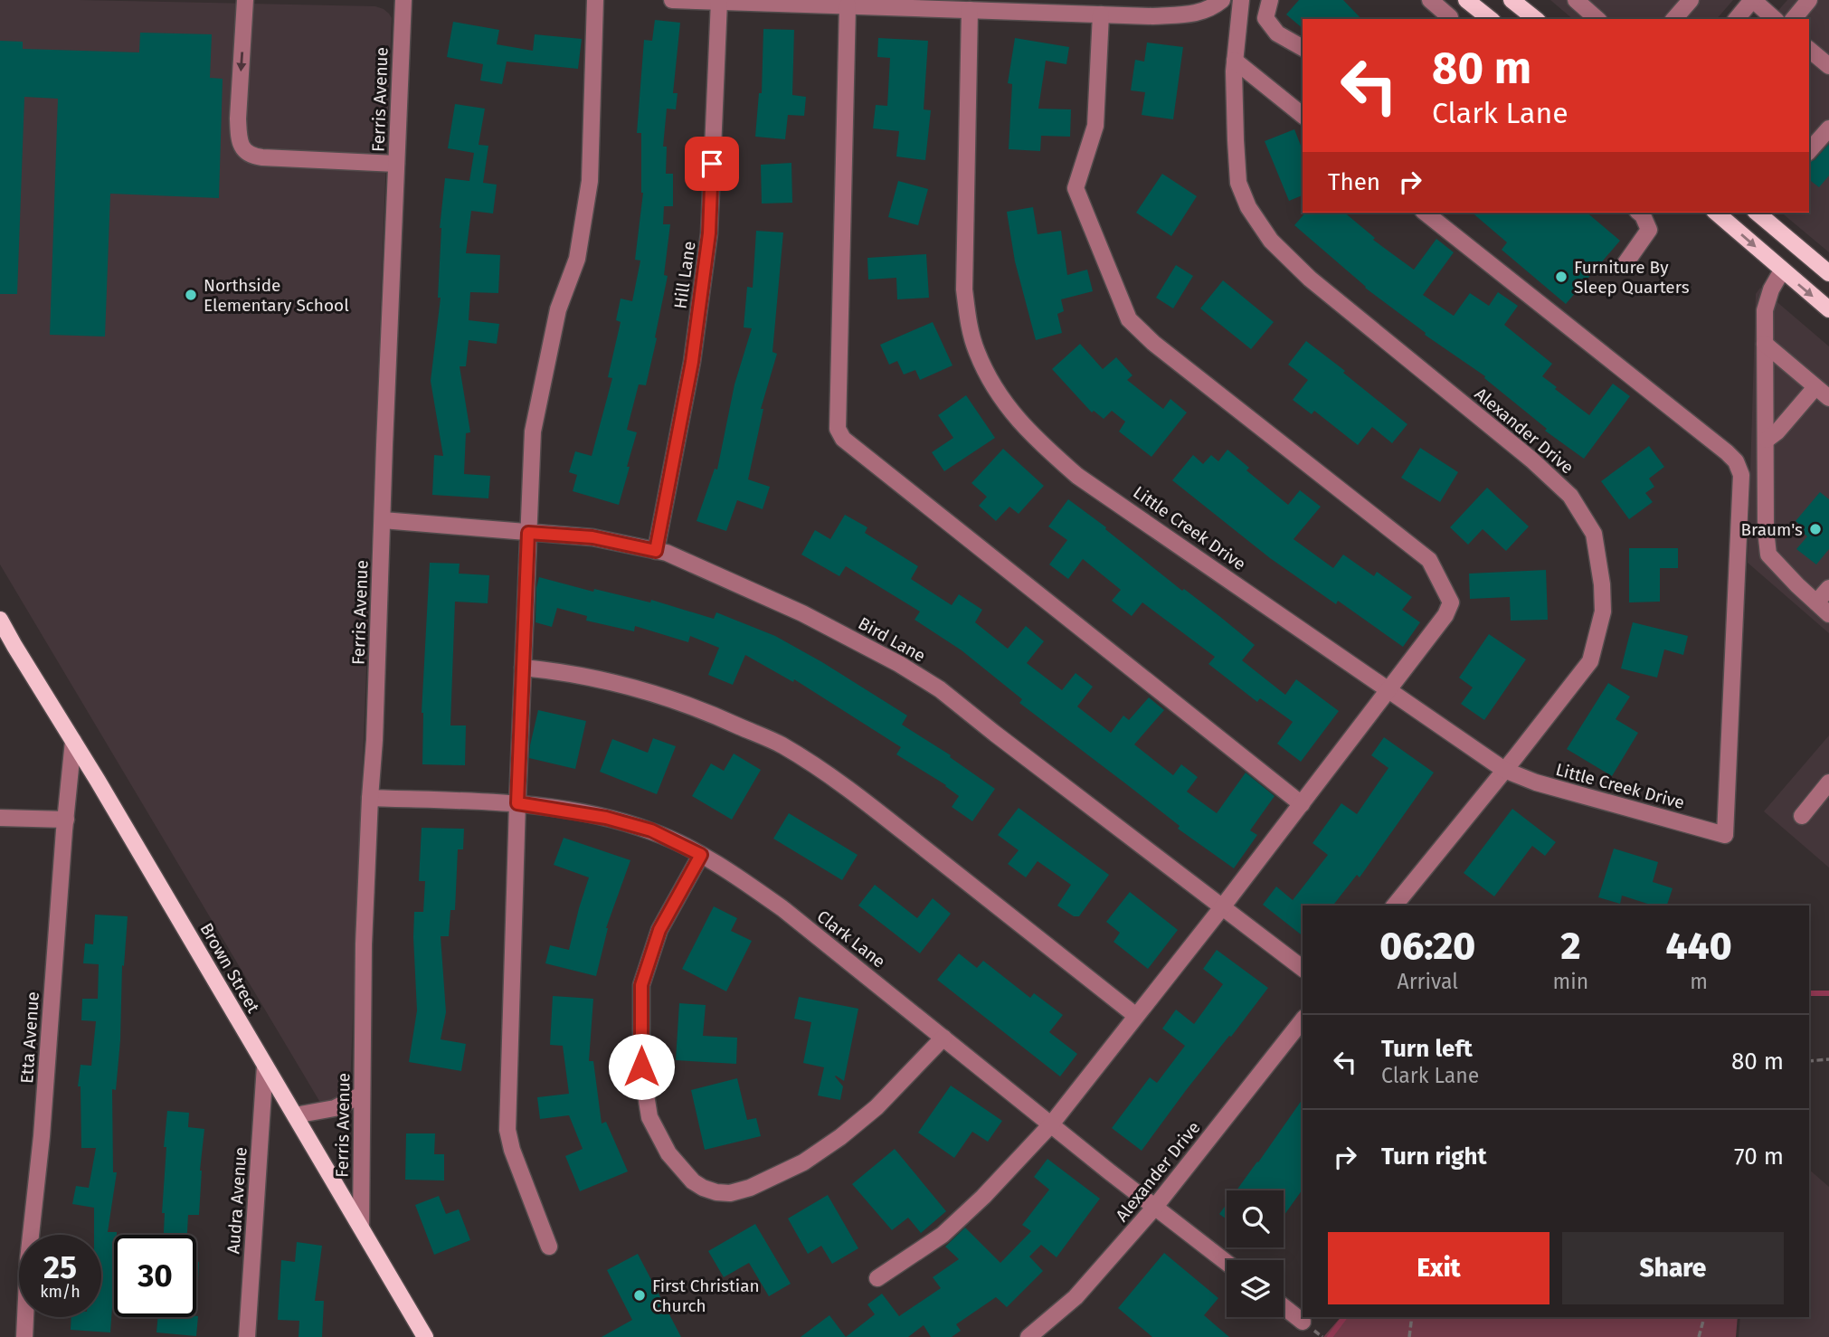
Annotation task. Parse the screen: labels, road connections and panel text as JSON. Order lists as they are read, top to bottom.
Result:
{
  "streets": {
    "main road": ["Brown Street"],
    "street": [
      "Ferris Avenue",
      "Hill Lane",
      "Alexander Drive",
      "Little Creek Drive",
      "Bird Lane",
      "Clark Lane",
      "Etta Avenue",
      "Audra Avenue"
    ]
  },
  "crossings": [
    ["Ferris Avenue", "Bird Lane"],
    ["Ferris Avenue", "Clark Lane"],
    ["Ferris Avenue", "Brown Street"],
    ["Hill Lane", "Bird Lane"],
    ["Alexander Drive", "Little Creek Drive"],
    ["Alexander Drive", "Clark Lane"],
    ["Brown Street", "Etta Avenue"],
    ["Brown Street", "Audra Avenue"]
  ],
  "places": [
    "Furniture By Sleep Quarters",
    "Northside Elementary School",
    "Braum's",
    "First Christian Church"
  ],
  "page": {
    "turn": ["80 m", "Clark Lane"],
    "then": "Then",
    "eta": [
      "06:20",
      "Arrival",
      "2",
      "min",
      "440",
      "m"
    ],
    "list": [
      {
        "name": "Turn left",
        "note": "Clark Lane",
        "value": "80 m"
      },
      {
        "name": "Turn right",
        "value": "70 m"
      }
    ],
    "buttons": ["Exit", "Share"],
    "speed": "25 km/h",
    "limit": "30"
  }
}
